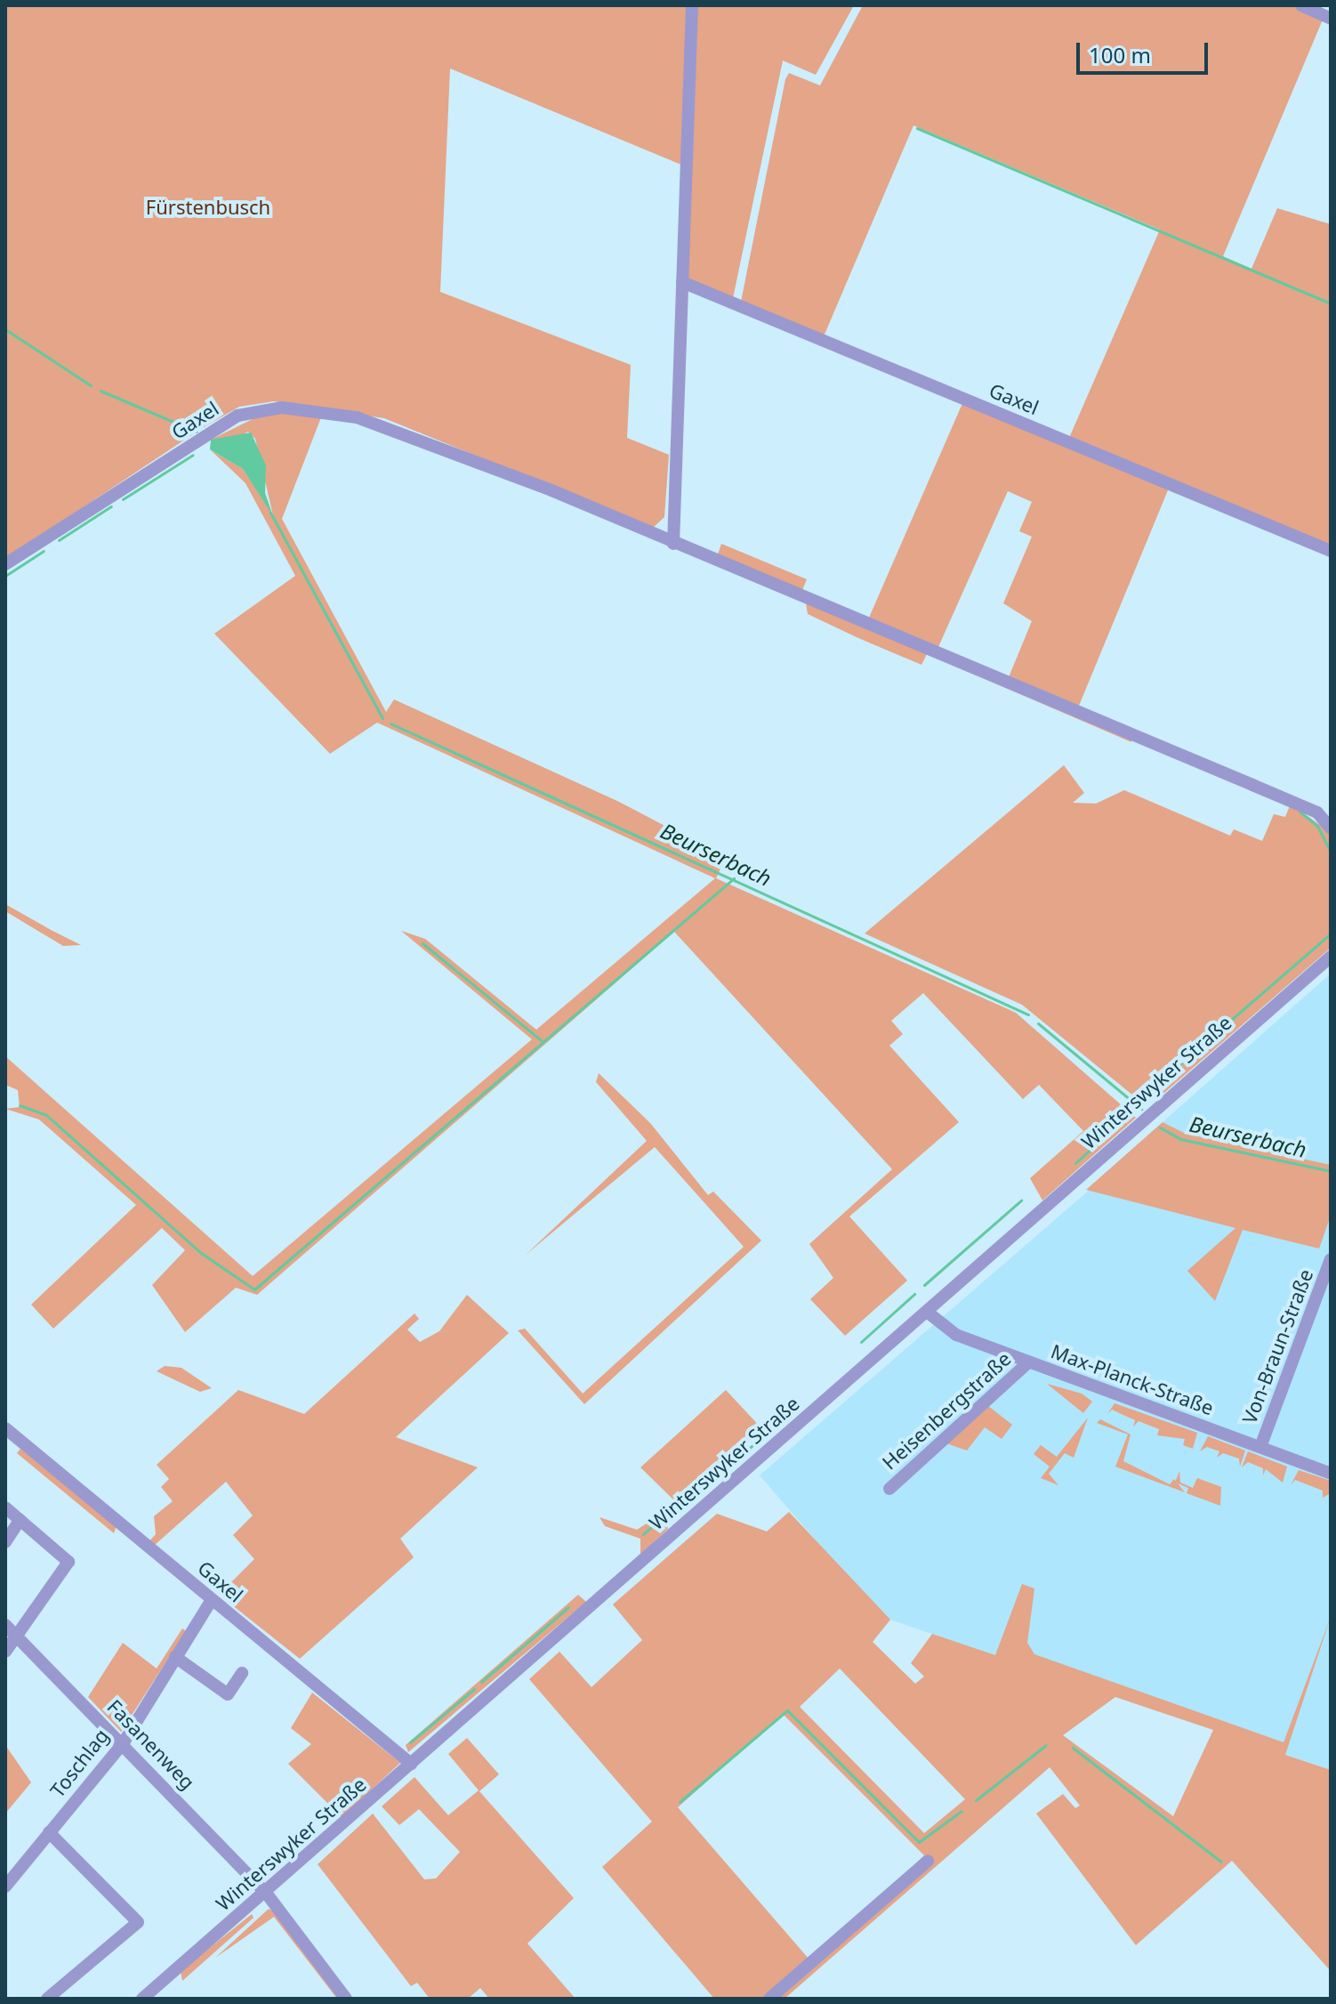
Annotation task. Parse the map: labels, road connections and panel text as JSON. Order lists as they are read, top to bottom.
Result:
{
  "streets": {
    "street": [
      "Gaxel",
      "Winterswyker Straße",
      "Von-Braun-Straße",
      "Max-Planck-Straße",
      "Heisenbergstraße",
      "Fasanenweg",
      "Toschlag"
    ]
  },
  "crossings": [
    ["Gaxel", "Winterswyker Straße"],
    ["Gaxel", "Toschlag"],
    ["Winterswyker Straße", "Max-Planck-Straße"],
    ["Winterswyker Straße", "Fasanenweg"],
    ["Von-Braun-Straße", "Max-Planck-Straße"],
    ["Max-Planck-Straße", "Heisenbergstraße"],
    ["Fasanenweg", "Toschlag"]
  ],
  "water": ["Beurserbach"],
  "parks": ["Fürstenbusch"],
  "scale_bar": "100 m"
}
